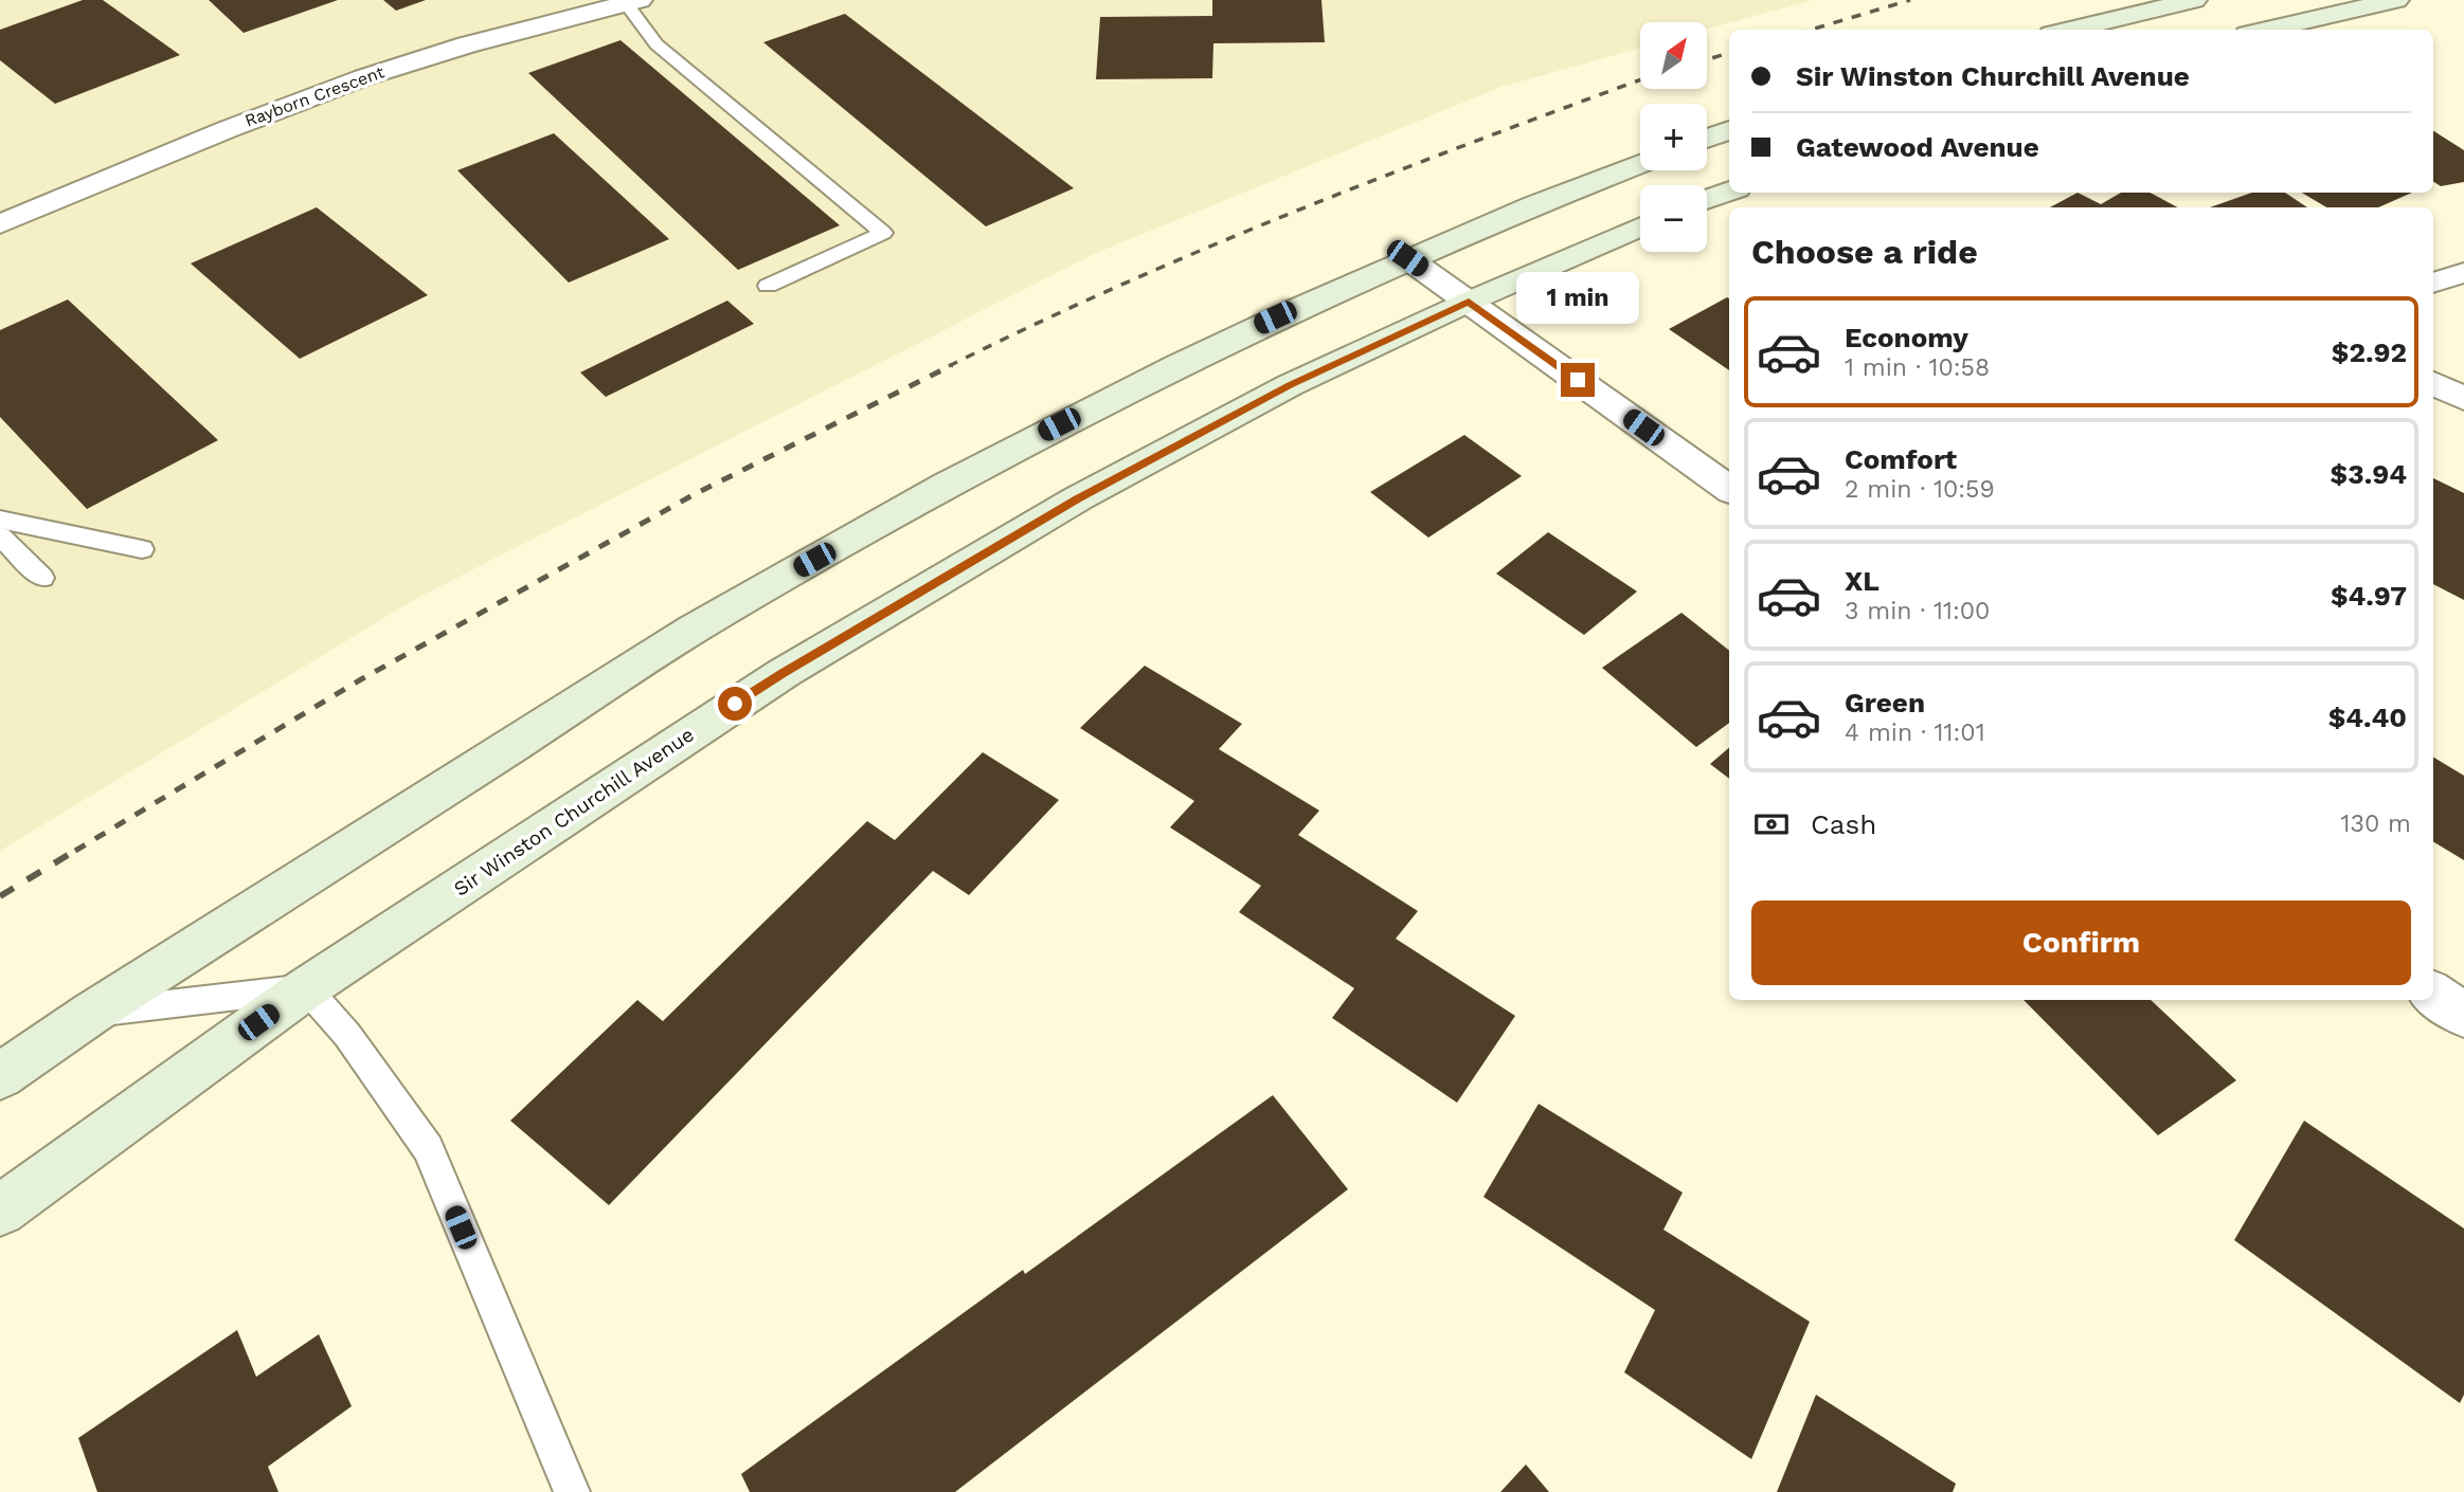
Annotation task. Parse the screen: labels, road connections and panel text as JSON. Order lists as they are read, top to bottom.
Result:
{
  "streets": {
    "main road": ["Sir Winston Churchill Avenue"],
    "street": ["Rayborn Crescent"]
  },
  "north": "top right",
  "page": {
    "map_buttons": ["+", "−"],
    "banner": ["Sir Winston Churchill Avenue", "Gatewood Avenue"],
    "heading": "Choose a ride",
    "bubble": "1 min",
    "list": [
      {
        "name": "Economy",
        "note": "1 min · 10:58",
        "value": "$2.92"
      },
      {
        "name": "Comfort",
        "note": "2 min · 10:59",
        "value": "$3.94"
      },
      {
        "name": "XL",
        "note": "3 min · 11:00",
        "value": "$4.97"
      },
      {
        "name": "Green",
        "note": "4 min · 11:01",
        "value": "$4.40"
      }
    ],
    "pay": ["Cash", "130 m"],
    "buttons": "Confirm"
  }
}
